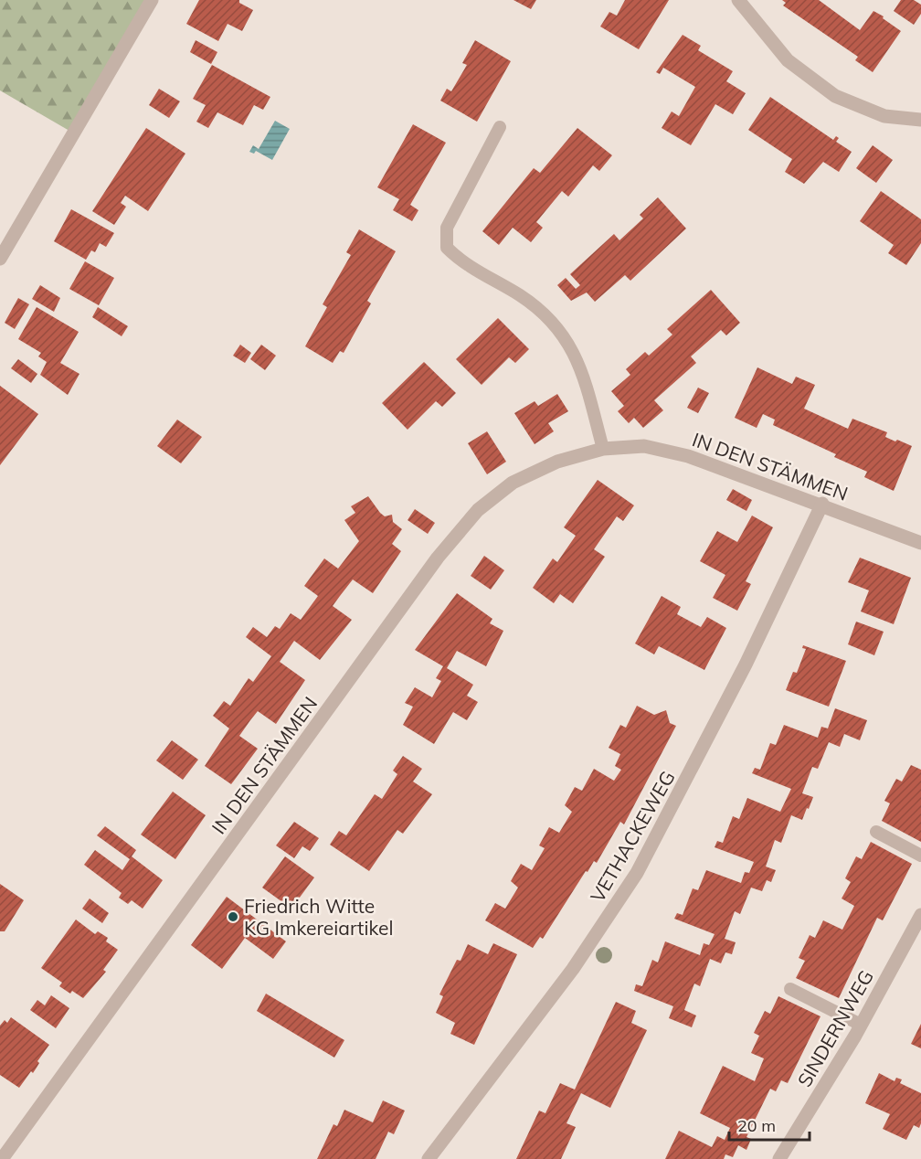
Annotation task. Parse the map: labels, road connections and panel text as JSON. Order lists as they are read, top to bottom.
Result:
{
  "streets": {
    "street": ["IN DEN STÄMMEN", "VETHACKEWEG", "SINDERNWEG"]
  },
  "crossings": [
    ["IN DEN STÄMMEN", "VETHACKEWEG"]
  ],
  "places": ["Friedrich Witte KG Imkereiartikel"],
  "scale_bar": "20 m"
}
